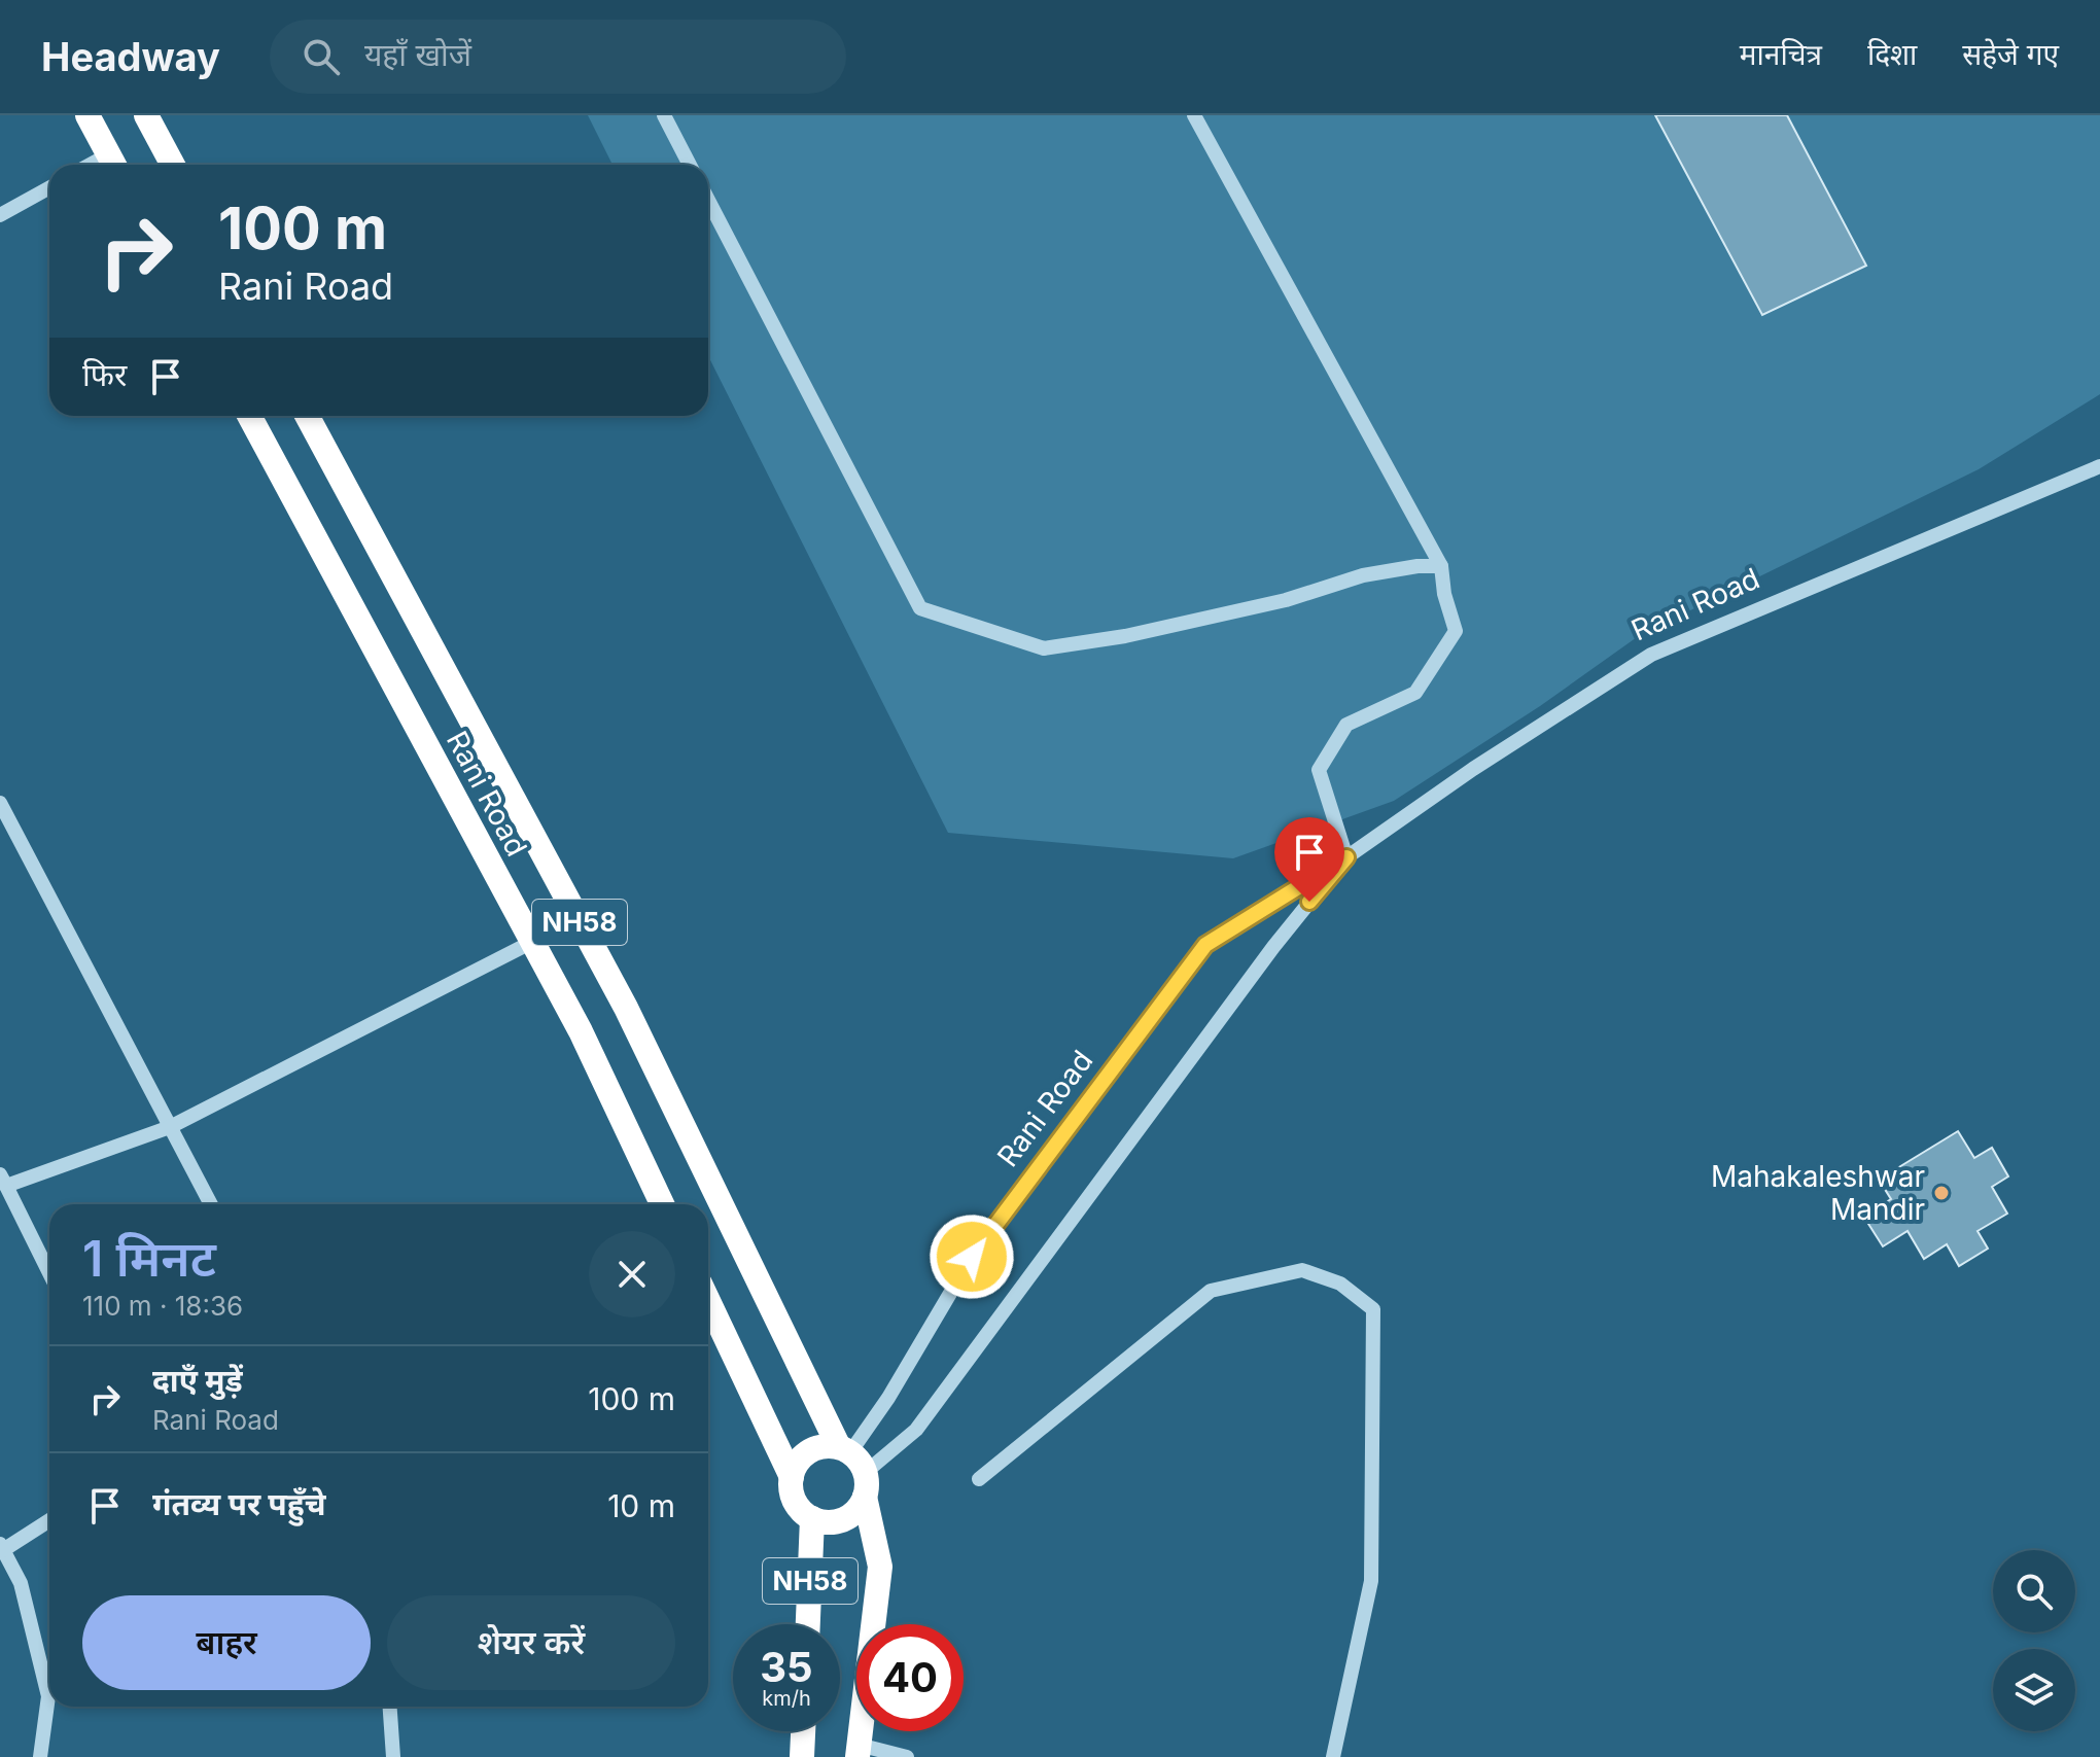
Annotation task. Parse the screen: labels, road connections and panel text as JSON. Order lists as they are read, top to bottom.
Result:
{
  "streets": {
    "highway": ["Rani Road", "NH58"]
  },
  "crossings": [
    ["Rani Road", "NH58"]
  ],
  "places": ["Mahakaleshwar Mandir"],
  "page": {
    "header": "Headway",
    "search": "यहाँ खोजें",
    "nav": ["मानचित्र", "दिशा", "सहेजे गए"],
    "turn": ["100 m", "Rani Road"],
    "then": "फिर",
    "heading": ["1 मिनट", "110 m · 18:36"],
    "list": [
      {
        "name": "दाएँ मुड़ें",
        "note": "Rani Road",
        "value": "100 m"
      },
      {
        "name": "गंतव्य पर पहुँचे",
        "value": "10 m"
      }
    ],
    "buttons": ["बाहर", "शेयर करें"],
    "speed": "35 km/h",
    "limit": "40"
  }
}
